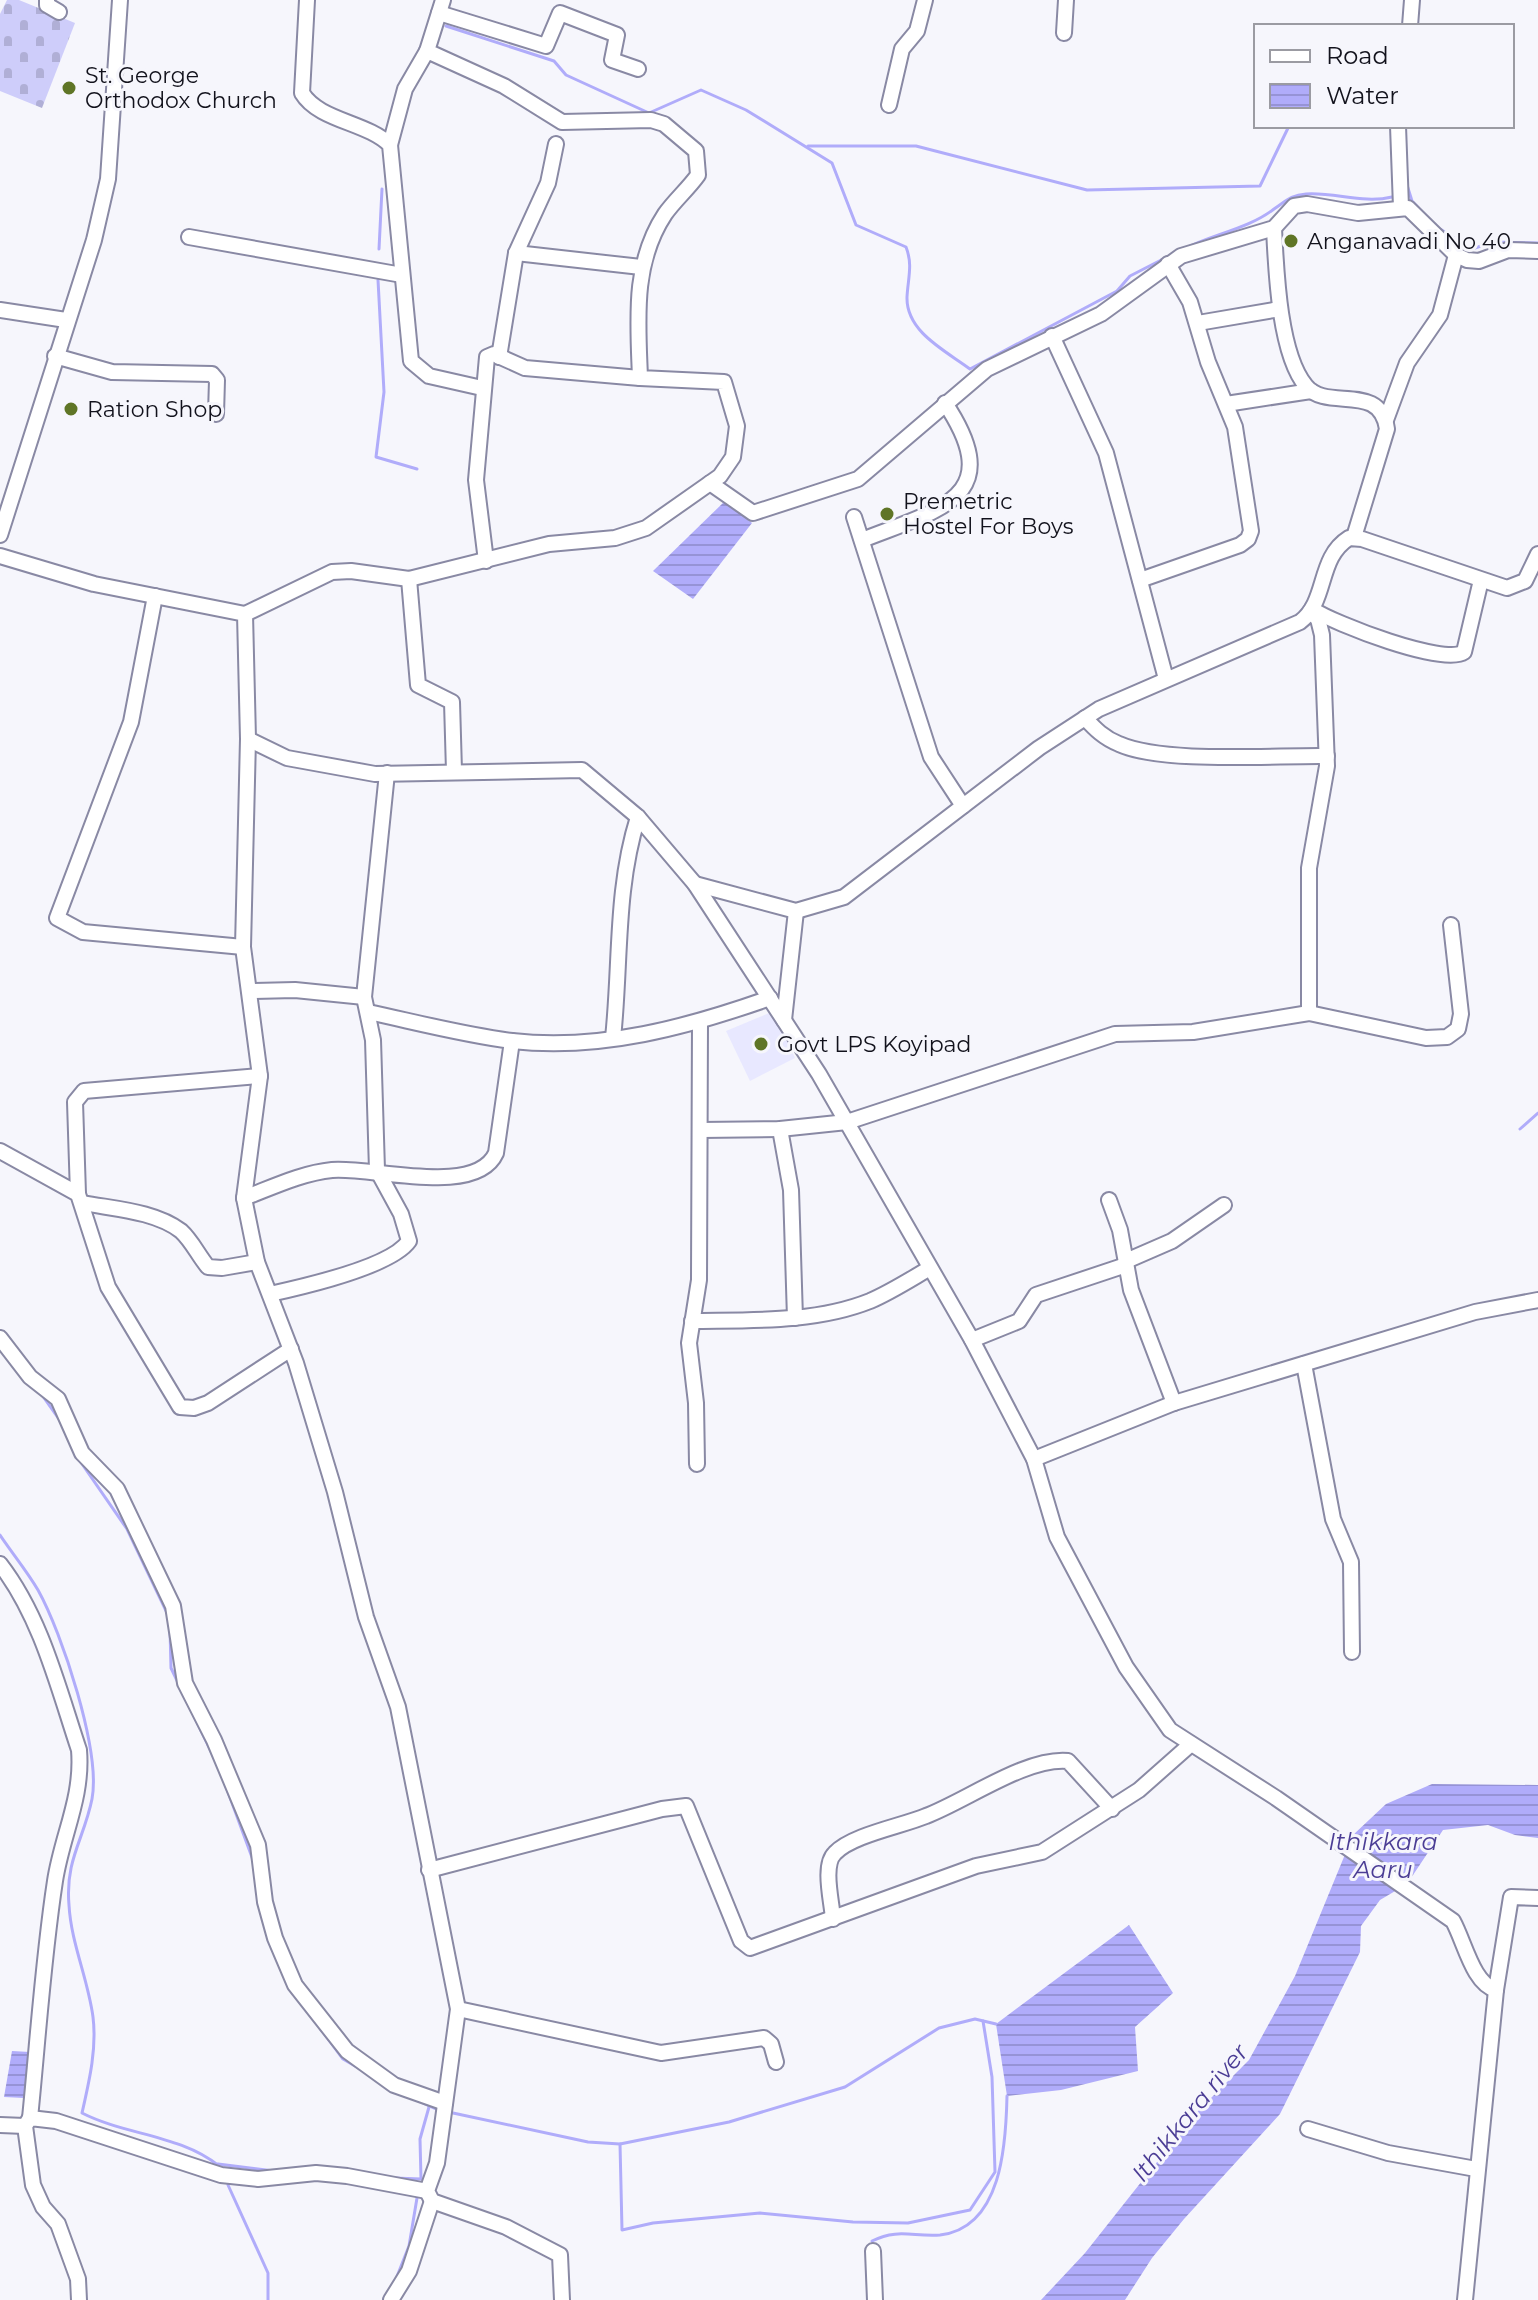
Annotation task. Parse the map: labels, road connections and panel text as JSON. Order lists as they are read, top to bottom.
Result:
{
  "water": ["Ithikkara Aaru", "Ithikkara river"],
  "places": [
    "St. George Orthodox Church",
    "Anganavadi No 40",
    "Ration Shop",
    "Premetric Hostel For Boys",
    "Govt LPS Koyipad"
  ],
  "legend": ["Road", "Water"]
}
